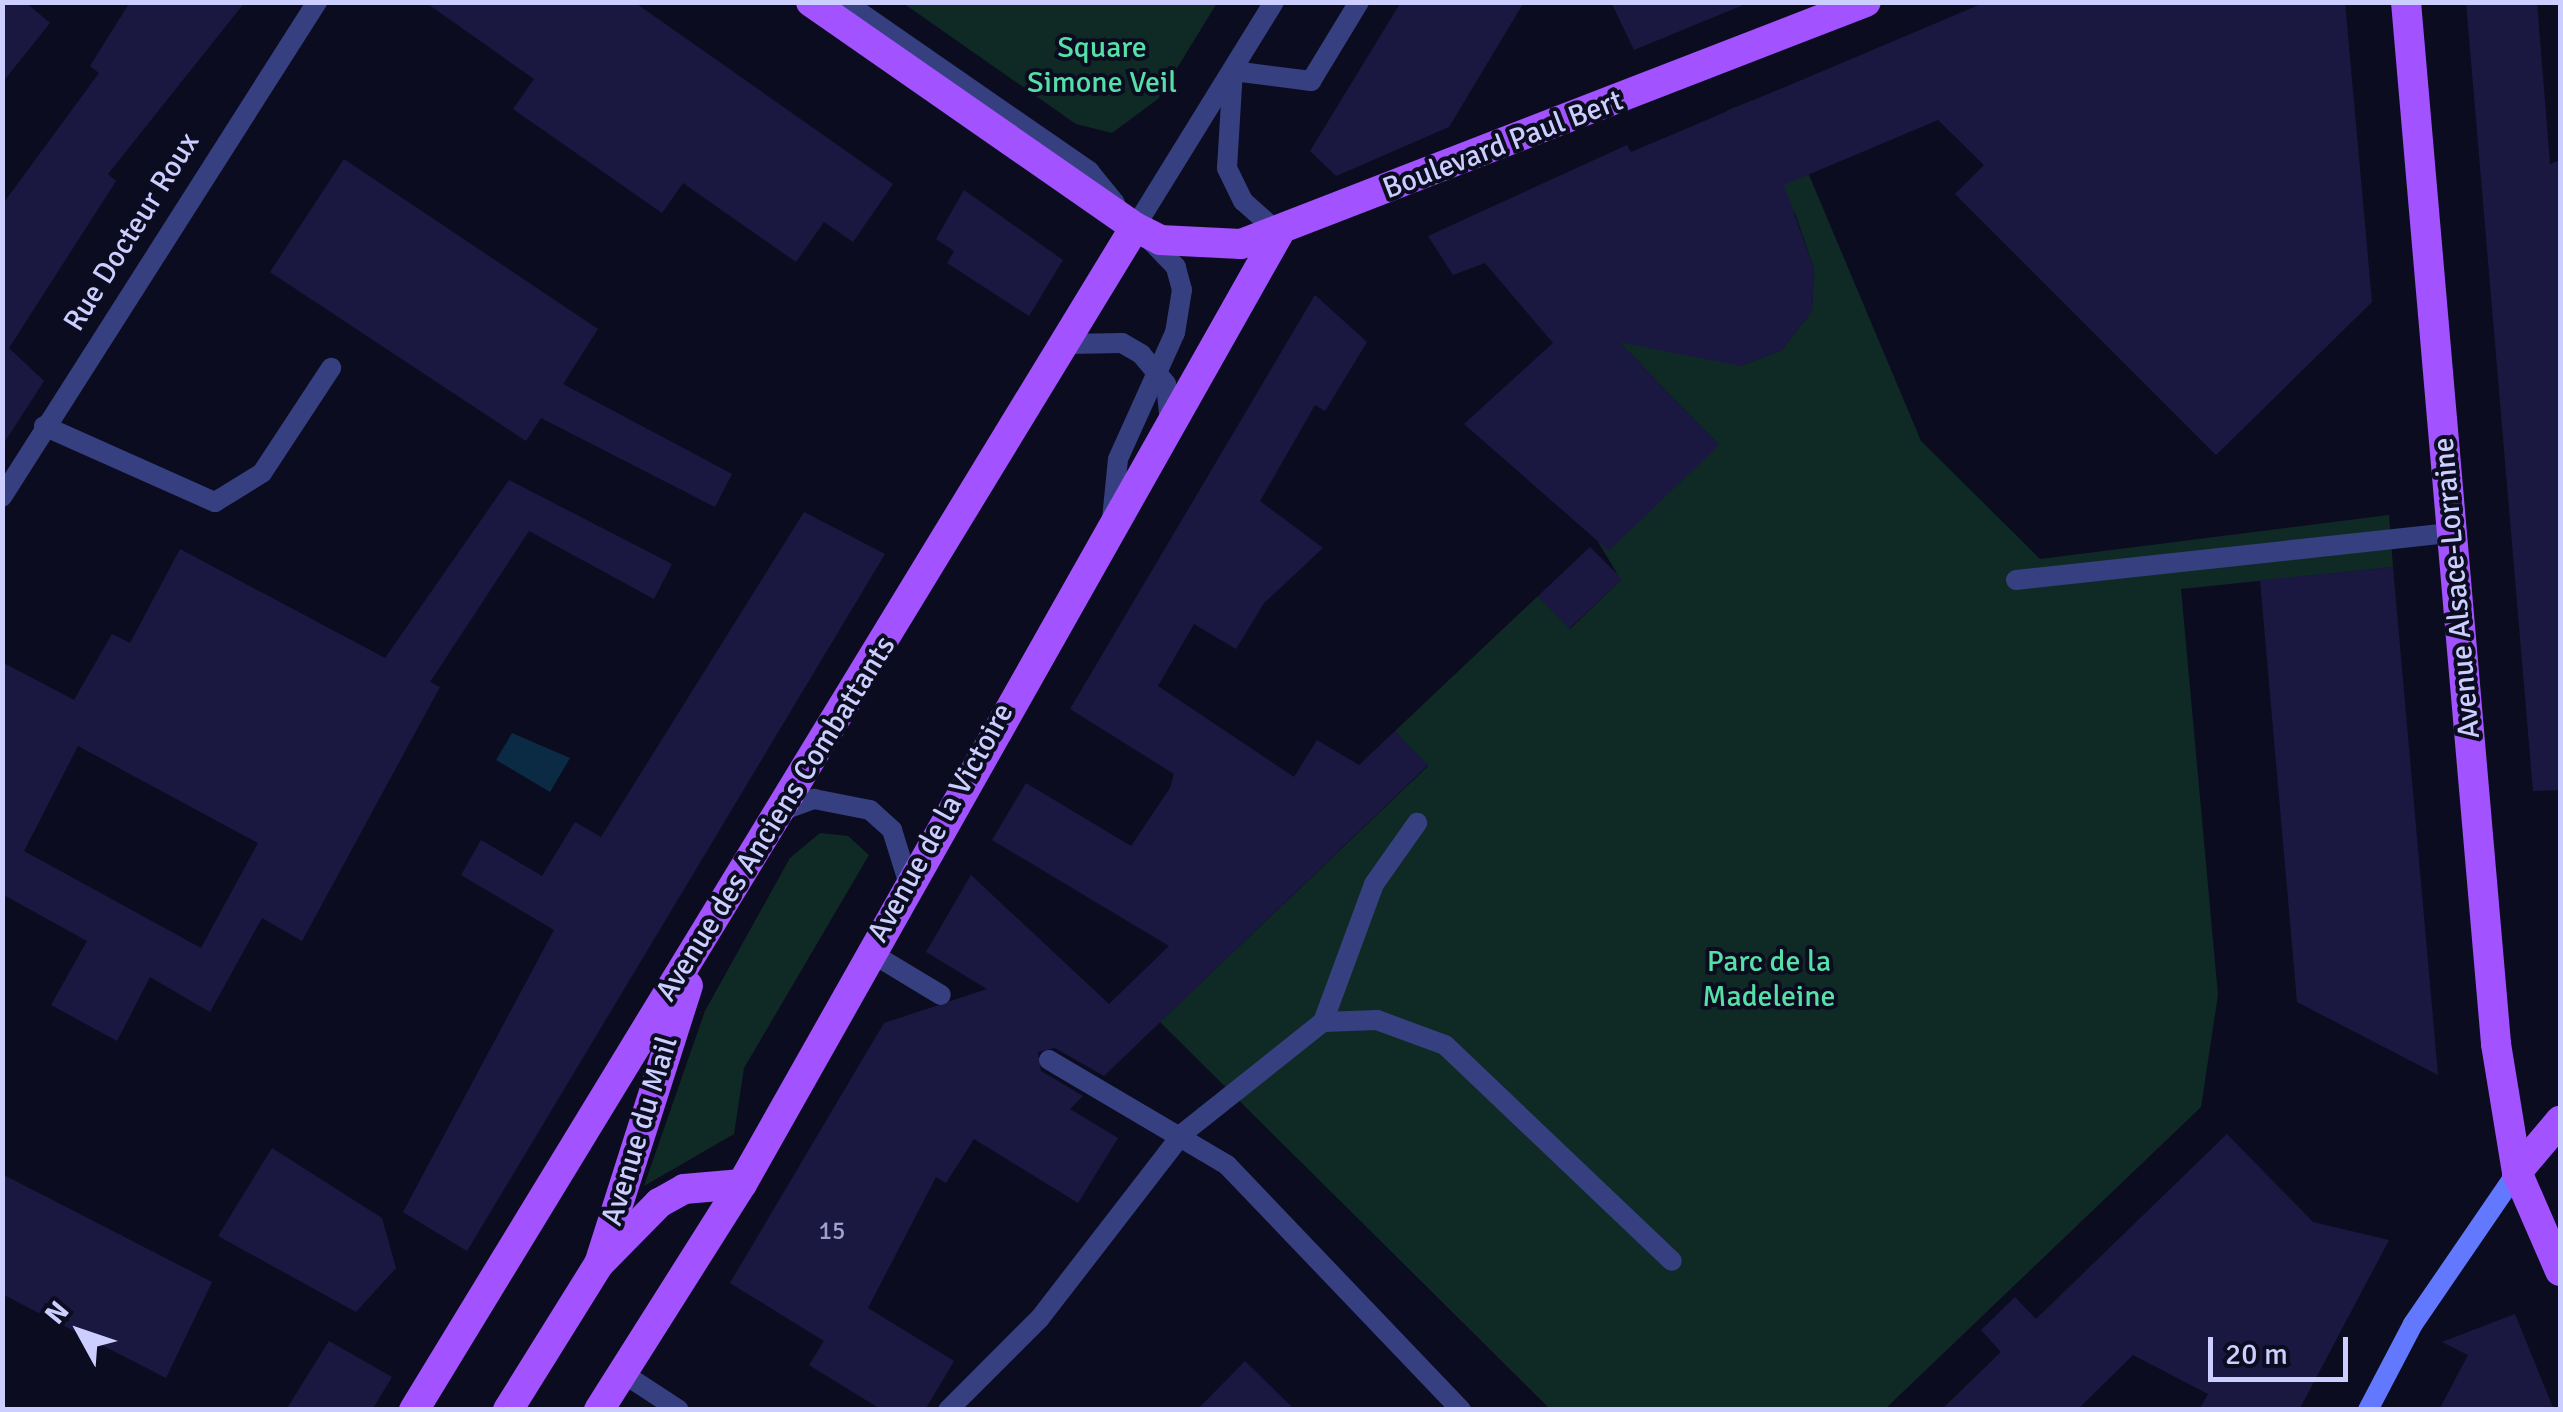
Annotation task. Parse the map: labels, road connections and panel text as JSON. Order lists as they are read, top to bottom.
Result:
{
  "streets": {
    "main road": [
      "Boulevard Paul Bert",
      "Avenue Alsace-Lorraine",
      "Avenue des Anciens Combattants",
      "Avenue de la Victoire",
      "Avenue du Mail"
    ],
    "street": ["Rue Docteur Roux"]
  },
  "crossings": [
    ["Boulevard Paul Bert", "Avenue des Anciens Combattants"],
    ["Boulevard Paul Bert", "Avenue de la Victoire"],
    ["Avenue des Anciens Combattants", "Avenue du Mail"],
    ["Avenue de la Victoire", "Avenue du Mail"]
  ],
  "parks": ["Square Simone Veil", "Parc de la Madeleine"],
  "house_numbers": ["15"],
  "scale_bar": "20 m",
  "north": "top left"
}
